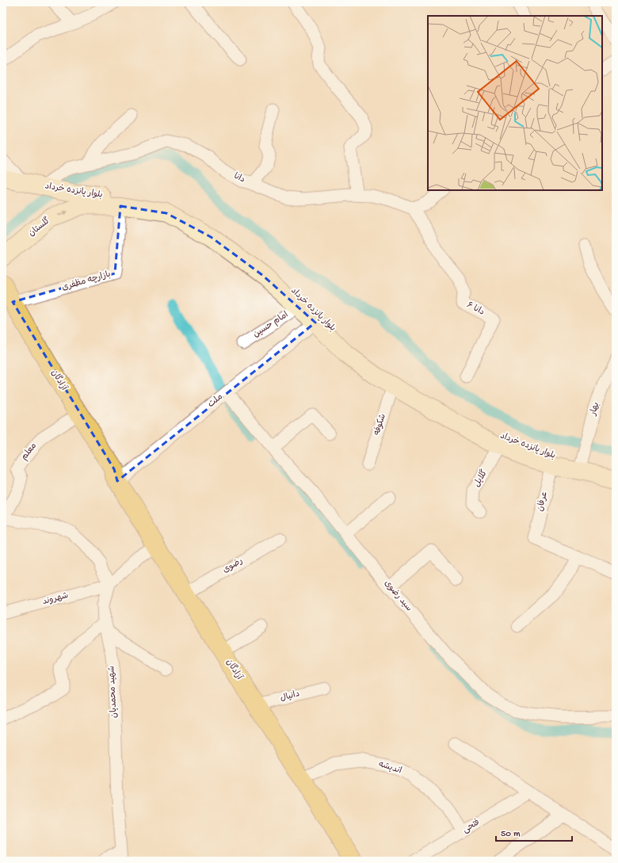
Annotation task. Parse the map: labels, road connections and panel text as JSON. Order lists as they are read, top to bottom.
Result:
{
  "streets": {
    "main road": ["بلوار پانزده خرداد", "گلستان", "آزادگان"],
    "street": [
      "دانا",
      "بازارچه مظفری",
      "دانا ۶",
      "امام حسین",
      "ملت",
      "بهار",
      "شکوفه",
      "معلم",
      "گلایل",
      "عرفان",
      "رضوی",
      "سید رضوی",
      "شهروند",
      "شهید محمدیان",
      "دانیال",
      "اندیشه",
      "فتحی"
    ]
  },
  "crossings": [
    ["دانا", "بلوار پانزده خرداد"],
    ["دانا", "دانا ۶"],
    ["بلوار پانزده خرداد", "گلستان"],
    ["بلوار پانزده خرداد", "بازارچه مظفری"],
    ["بلوار پانزده خرداد", "امام حسین"],
    ["بلوار پانزده خرداد", "ملت"],
    ["بلوار پانزده خرداد", "بهار"],
    ["بلوار پانزده خرداد", "شکوفه"],
    ["بلوار پانزده خرداد", "گلایل"],
    ["بلوار پانزده خرداد", "عرفان"],
    ["بازارچه مظفری", "آزادگان"],
    ["آزادگان", "ملت"],
    ["آزادگان", "معلم"],
    ["آزادگان", "رضوی"],
    ["آزادگان", "دانیال"],
    ["آزادگان", "اندیشه"],
    ["ملت", "سید رضوی"],
    ["شهروند", "شهید محمدیان"]
  ],
  "one_way": ["گلستان"],
  "scale_bar": "50 m"
}
